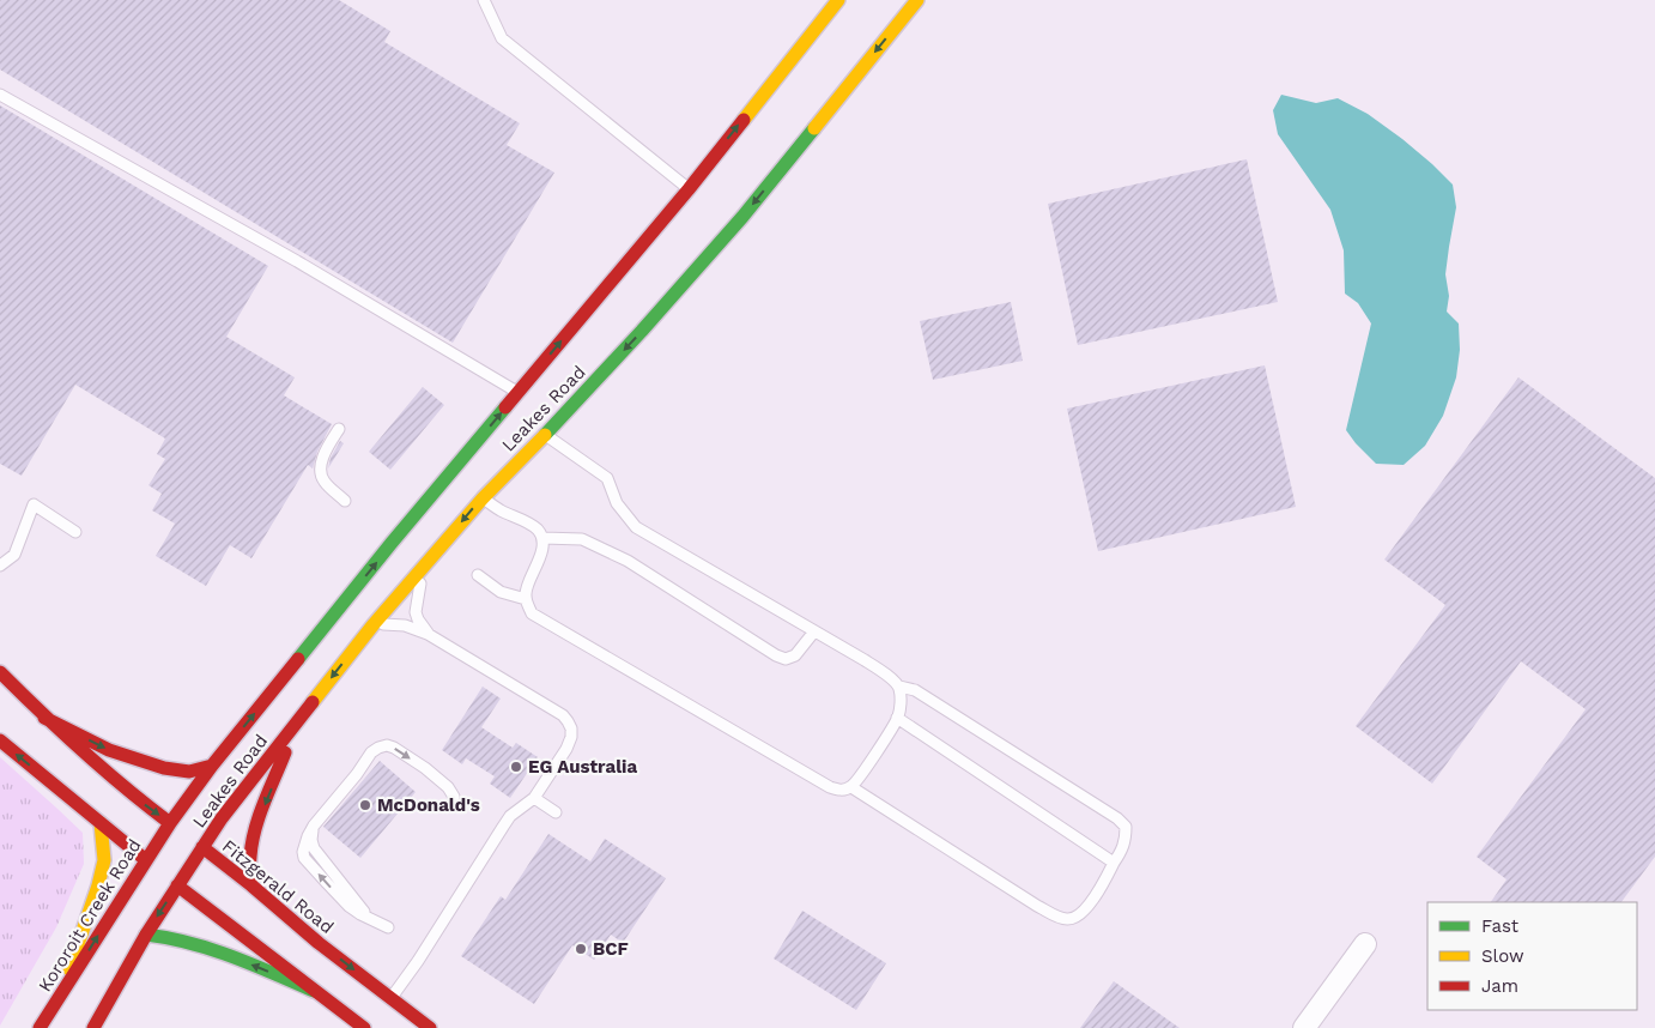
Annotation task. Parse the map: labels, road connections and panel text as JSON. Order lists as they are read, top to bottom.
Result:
{
  "streets": {
    "main road": ["Leakes Road", "Fitzgerald Road", "Kororoit Creek Road"]
  },
  "crossings": [
    ["Leakes Road", "Fitzgerald Road"],
    ["Leakes Road", "Kororoit Creek Road"]
  ],
  "places": ["EG Australia", "McDonald's", "BCF"],
  "legend": ["Fast", "Slow", "Jam"]
}
